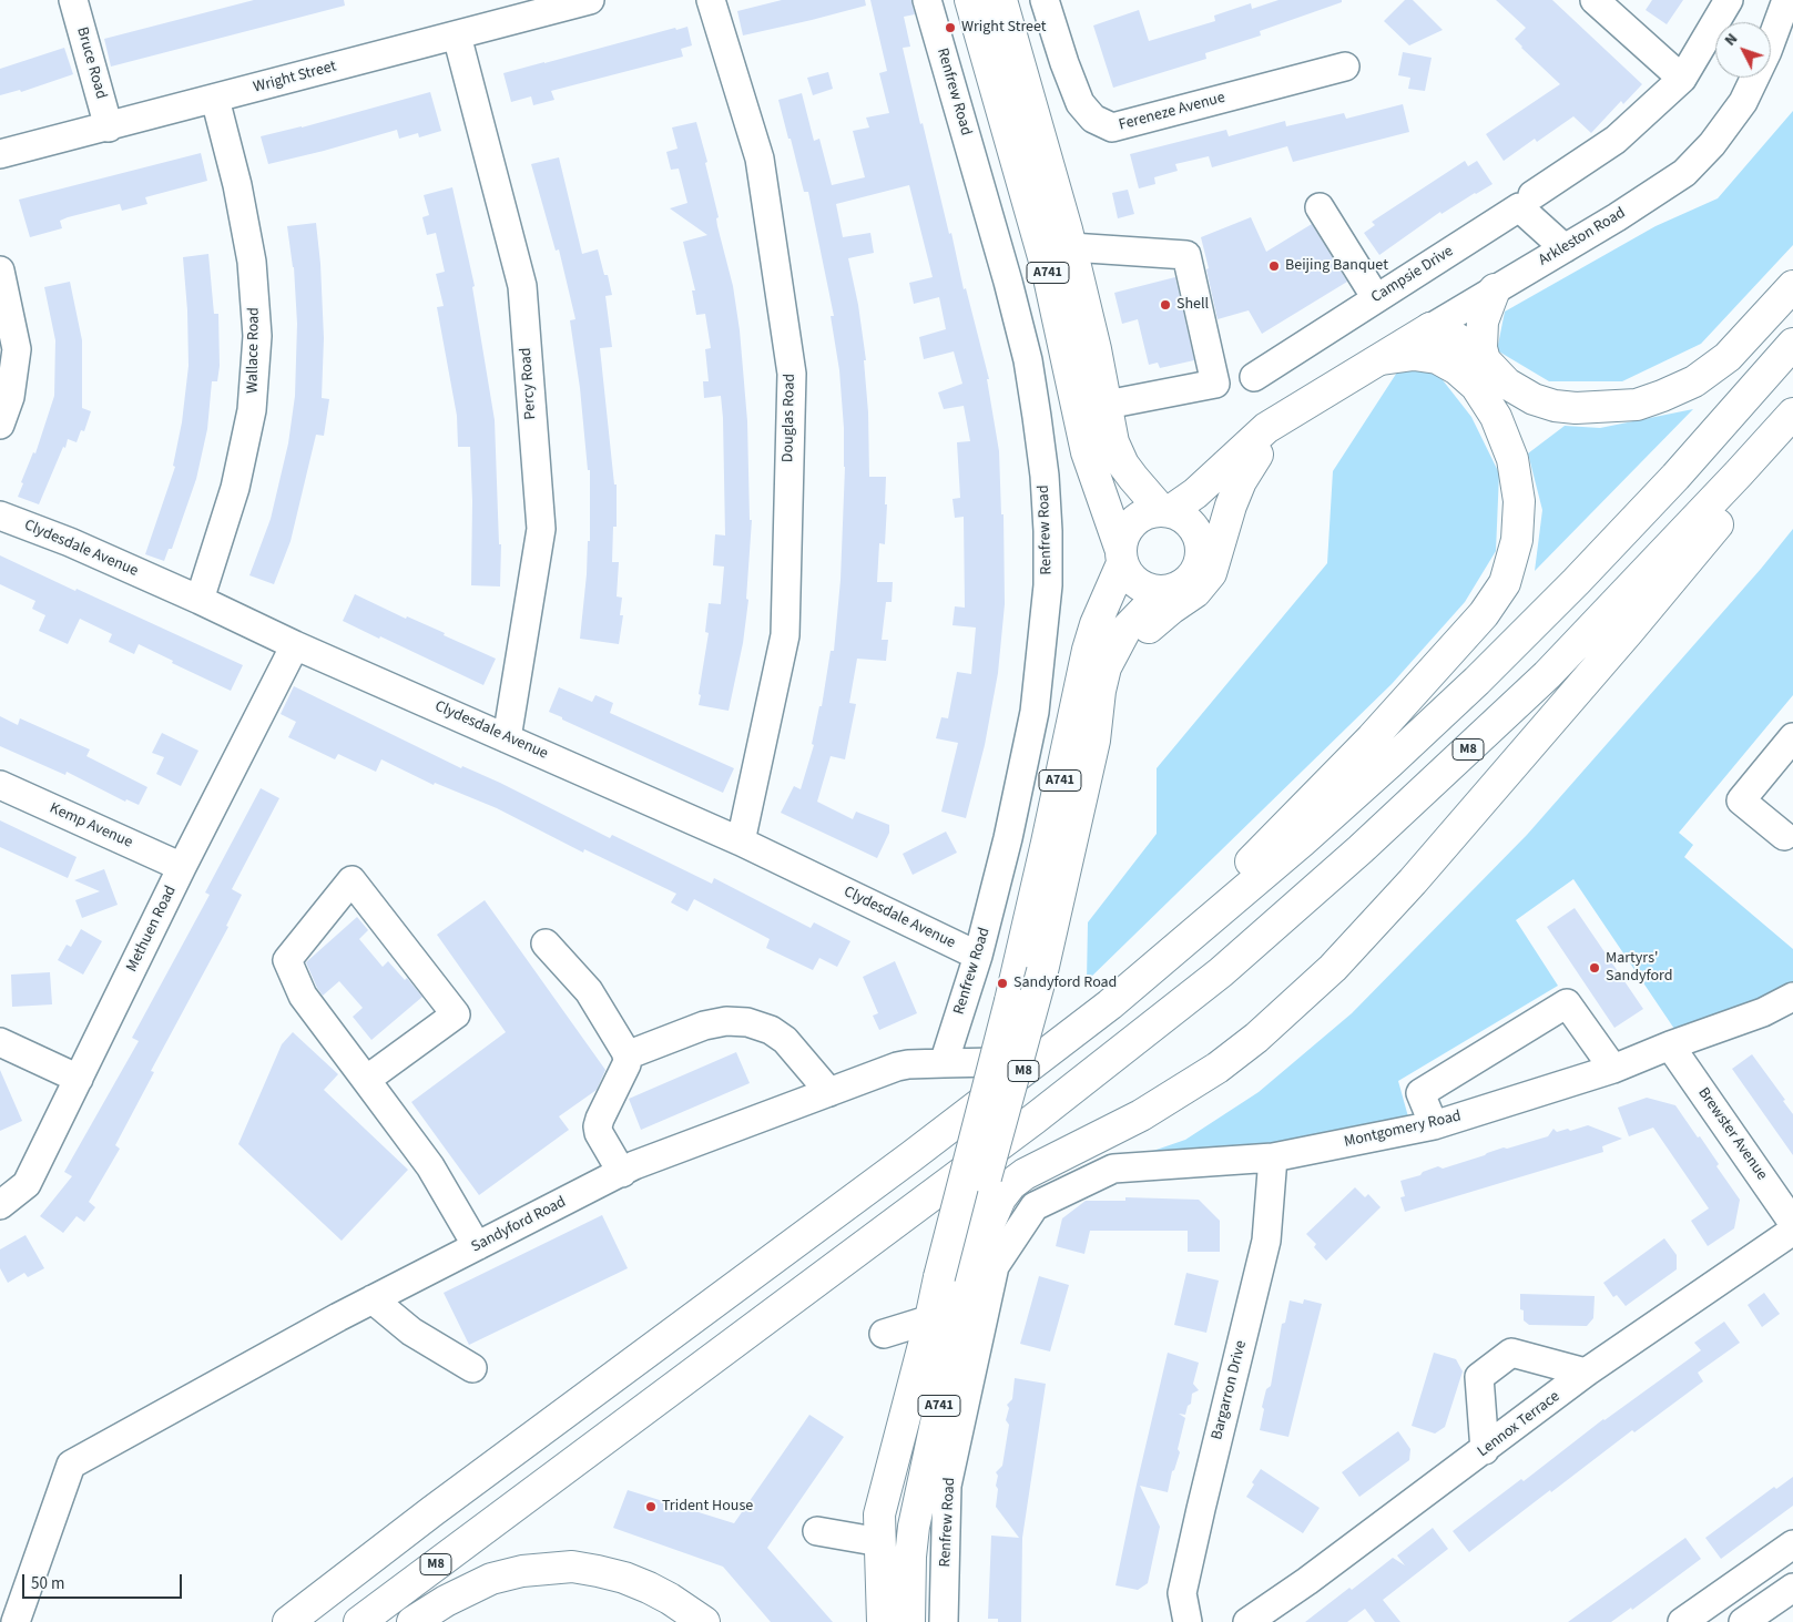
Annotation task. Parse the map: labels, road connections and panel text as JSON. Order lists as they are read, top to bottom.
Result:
{
  "streets": {
    "main road": ["Arkleston Road", "A741", "M8"],
    "street": [
      "Bruce Road",
      "Wright Street",
      "Renfrew Road",
      "Fereneze Avenue",
      "Campsie Drive",
      "Wallace Road",
      "Percy Road",
      "Douglas Road",
      "Clydesdale Avenue",
      "Kemp Avenue",
      "Methuen Road",
      "Montgomery Road",
      "Brewster Avenue",
      "Sandyford Road",
      "Bargarron Drive",
      "Lennox Terrace"
    ]
  },
  "crossings": [
    ["Bruce Road", "Wright Street"],
    ["Wright Street", "Wallace Road"],
    ["Wright Street", "Percy Road"],
    ["Renfrew Road", "Clydesdale Avenue"],
    ["Renfrew Road", "Montgomery Road"],
    ["Renfrew Road", "Sandyford Road"],
    ["Arkleston Road", "A741"],
    ["Arkleston Road", "Campsie Drive"],
    ["A741", "Sandyford Road"],
    ["Wallace Road", "Clydesdale Avenue"],
    ["Percy Road", "Clydesdale Avenue"],
    ["Douglas Road", "Clydesdale Avenue"],
    ["Clydesdale Avenue", "Methuen Road"],
    ["Kemp Avenue", "Methuen Road"],
    ["Montgomery Road", "Brewster Avenue"],
    ["Montgomery Road", "Bargarron Drive"],
    ["Brewster Avenue", "Lennox Terrace"]
  ],
  "places": [
    "Wright Street",
    "Beijing Banquet",
    "Shell",
    "Martyrs' Sandyford",
    "Sandyford Road",
    "Trident House"
  ],
  "scale_bar": "50 m",
  "north": "top left"
}
